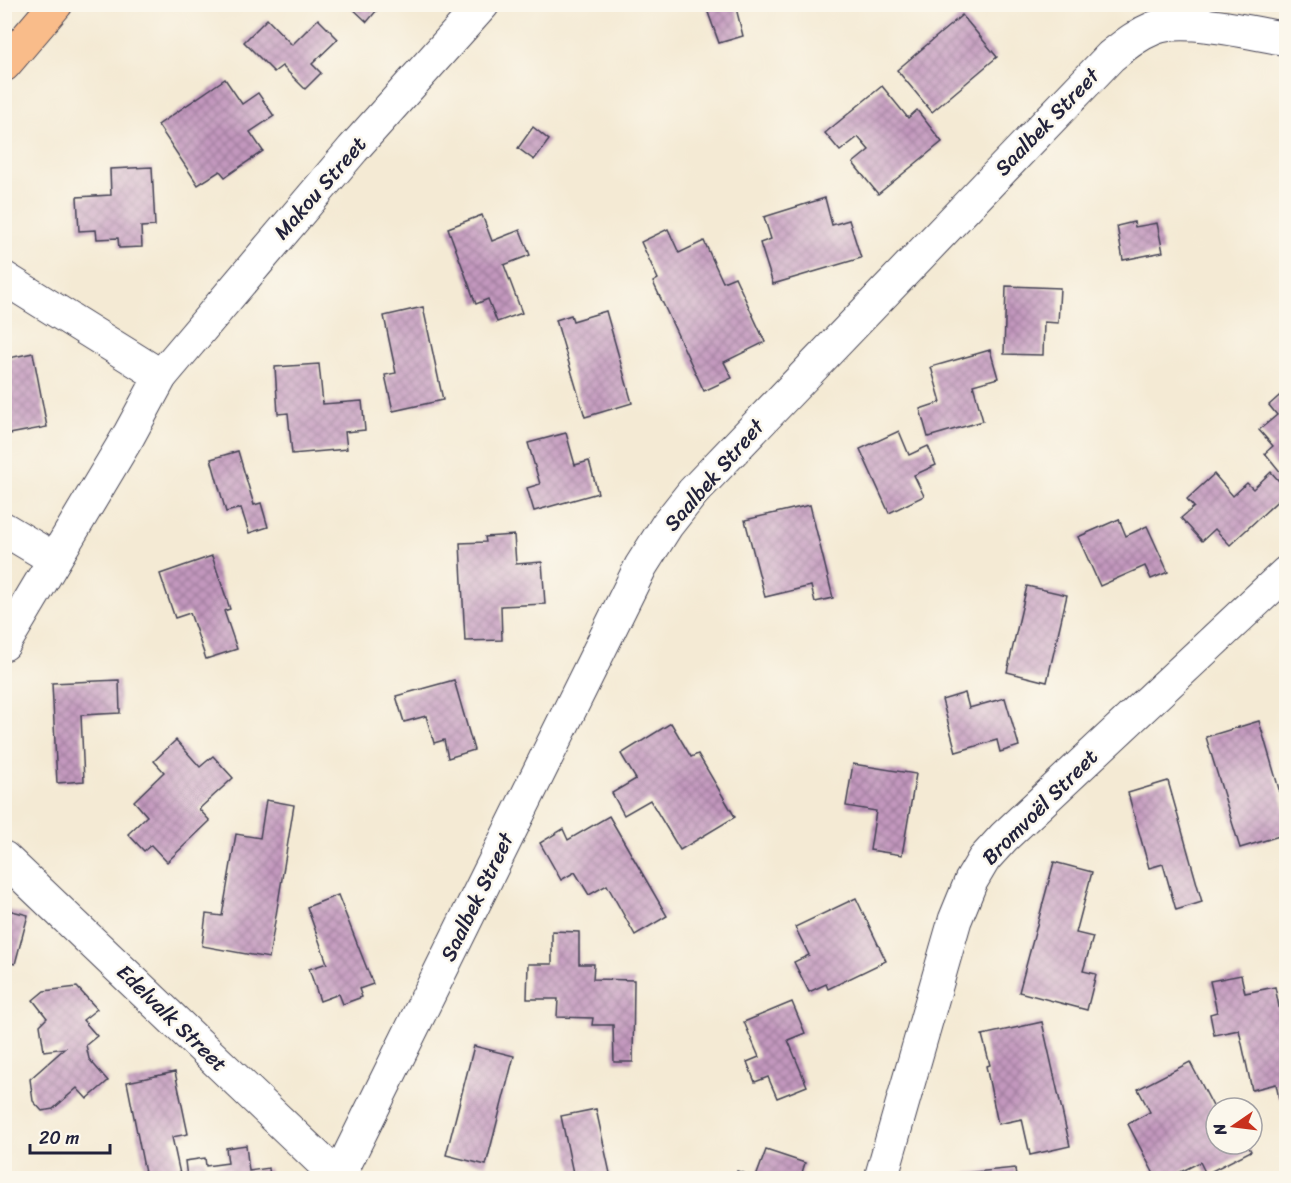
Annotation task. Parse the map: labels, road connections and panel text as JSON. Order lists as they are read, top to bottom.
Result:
{
  "streets": {
    "street": [
      "Saalbek Street",
      "Makou Street",
      "Bromvoël Street",
      "Edelvalk Street"
    ]
  },
  "crossings": [
    ["Saalbek Street", "Edelvalk Street"]
  ],
  "scale_bar": "20 m",
  "north": "left"
}
